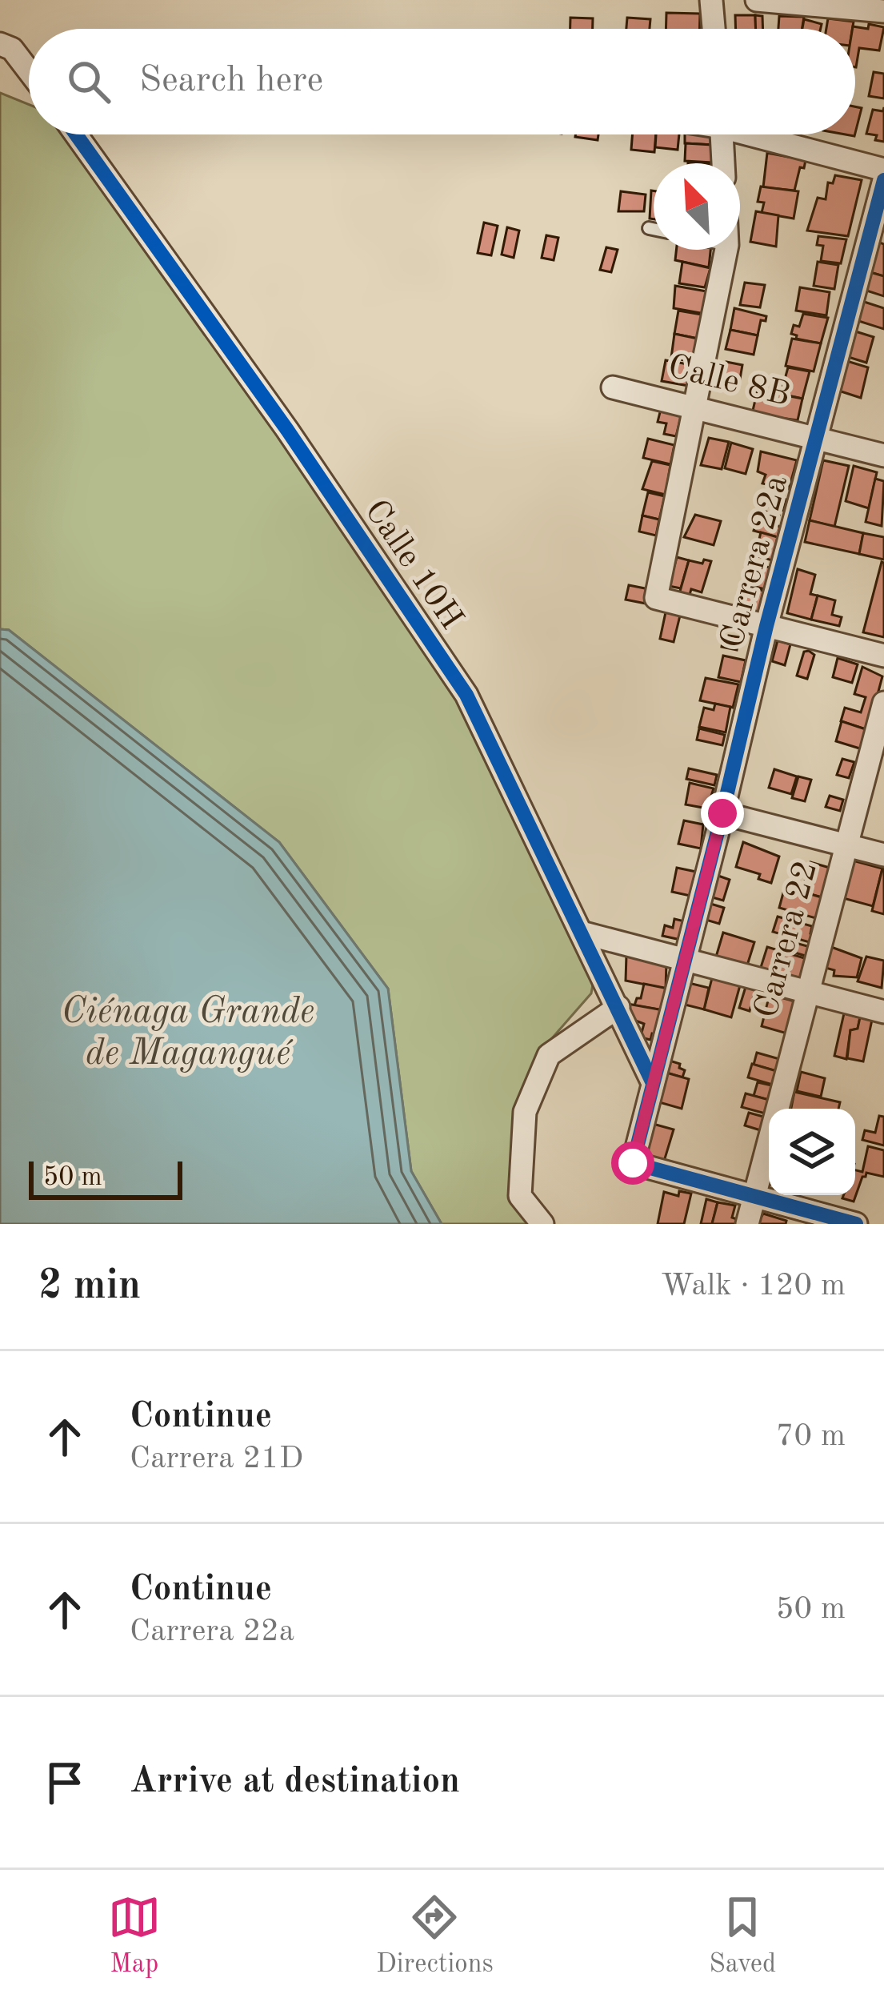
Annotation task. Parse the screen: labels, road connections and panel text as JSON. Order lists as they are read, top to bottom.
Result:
{
  "streets": {
    "street": [
      "Calle 8B",
      "Carrera 22a",
      "Calle 10H",
      "Carrera 22"
    ]
  },
  "crossings": [
    ["Calle 8B", "Carrera 22a"],
    ["Carrera 22a", "Calle 10H"],
    ["Carrera 22a", "Carrera 22"]
  ],
  "water": ["Ciénaga Grande de Magangué"],
  "scale_bar": "50 m",
  "north": "top left",
  "page": {
    "search": "Search here",
    "scale": "50 m",
    "heading": ["2 min", "Walk · 120 m"],
    "list": [
      ["Continue", "Carrera 21D", "70 m"],
      ["Continue", "Carrera 22a", "50 m"],
      "Arrive at destination"
    ],
    "nav": ["Map", "Directions", "Saved"]
  }
}
